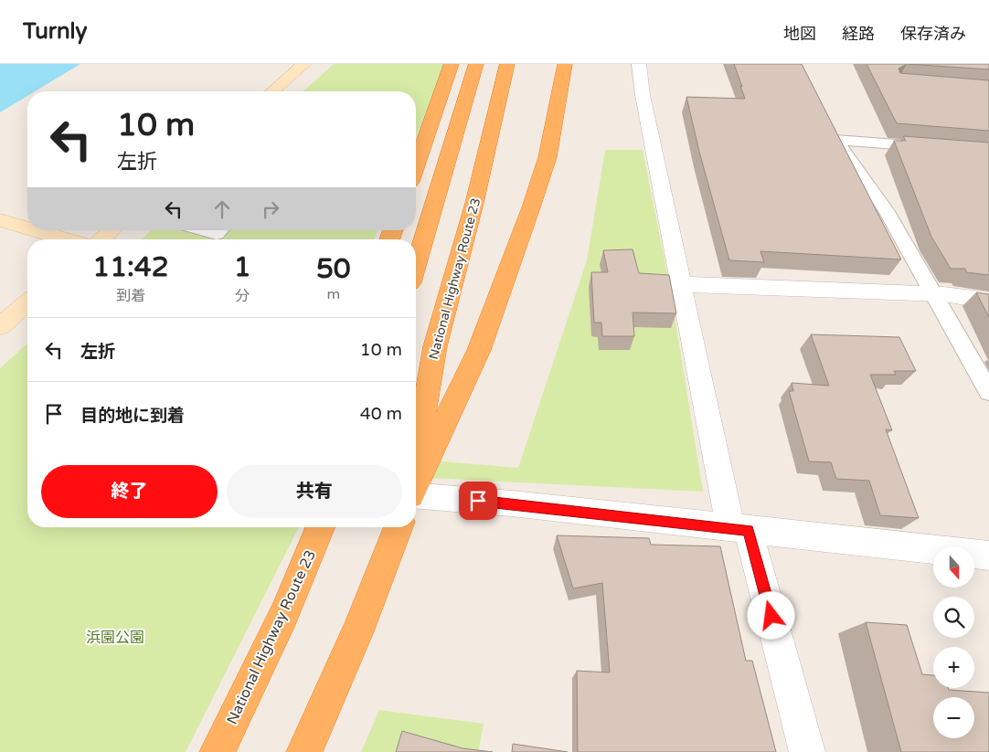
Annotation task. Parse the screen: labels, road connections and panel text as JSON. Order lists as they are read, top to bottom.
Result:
{
  "streets": {
    "highway": ["National Highway Route 23"]
  },
  "parks": ["浜園公園"],
  "north": "bottom",
  "page": {
    "header": "Turnly",
    "nav": ["地図", "経路", "保存済み"],
    "turn": ["10 m", "左折"],
    "eta": [
      "11:42",
      "到着",
      "1",
      "分",
      "50",
      "m"
    ],
    "list": [
      {
        "name": "左折",
        "value": "10 m"
      },
      {
        "name": "目的地に到着",
        "value": "40 m"
      }
    ],
    "buttons": ["終了", "共有"],
    "map_buttons": ["+", "−"]
  }
}
